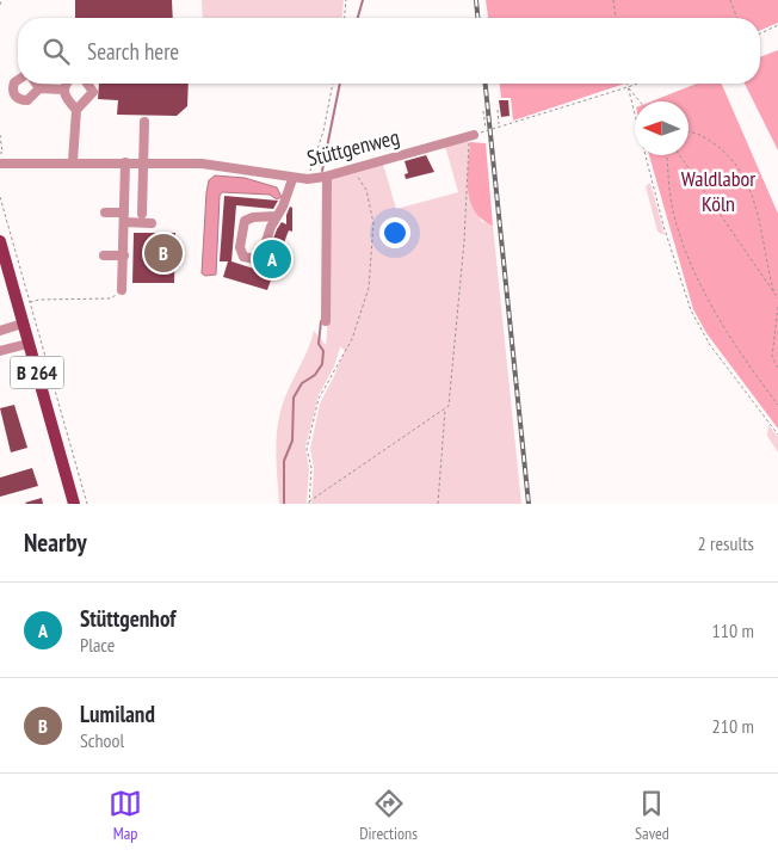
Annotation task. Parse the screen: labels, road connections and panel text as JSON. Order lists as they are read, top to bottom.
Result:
{
  "streets": {
    "main road": ["B 264"],
    "street": ["Stüttgenweg"]
  },
  "parks": ["Waldlabor Köln"],
  "north": "left",
  "page": {
    "search": "Search here",
    "pins": ["B", "A"],
    "heading": ["Nearby", "2 results"],
    "list": [
      {
        "mark": "A",
        "name": "Stüttgenhof",
        "note": "Place",
        "value": "110 m"
      },
      {
        "mark": "B",
        "name": "Lumiland",
        "note": "School",
        "value": "210 m"
      }
    ],
    "nav": ["Map", "Directions", "Saved"]
  }
}
